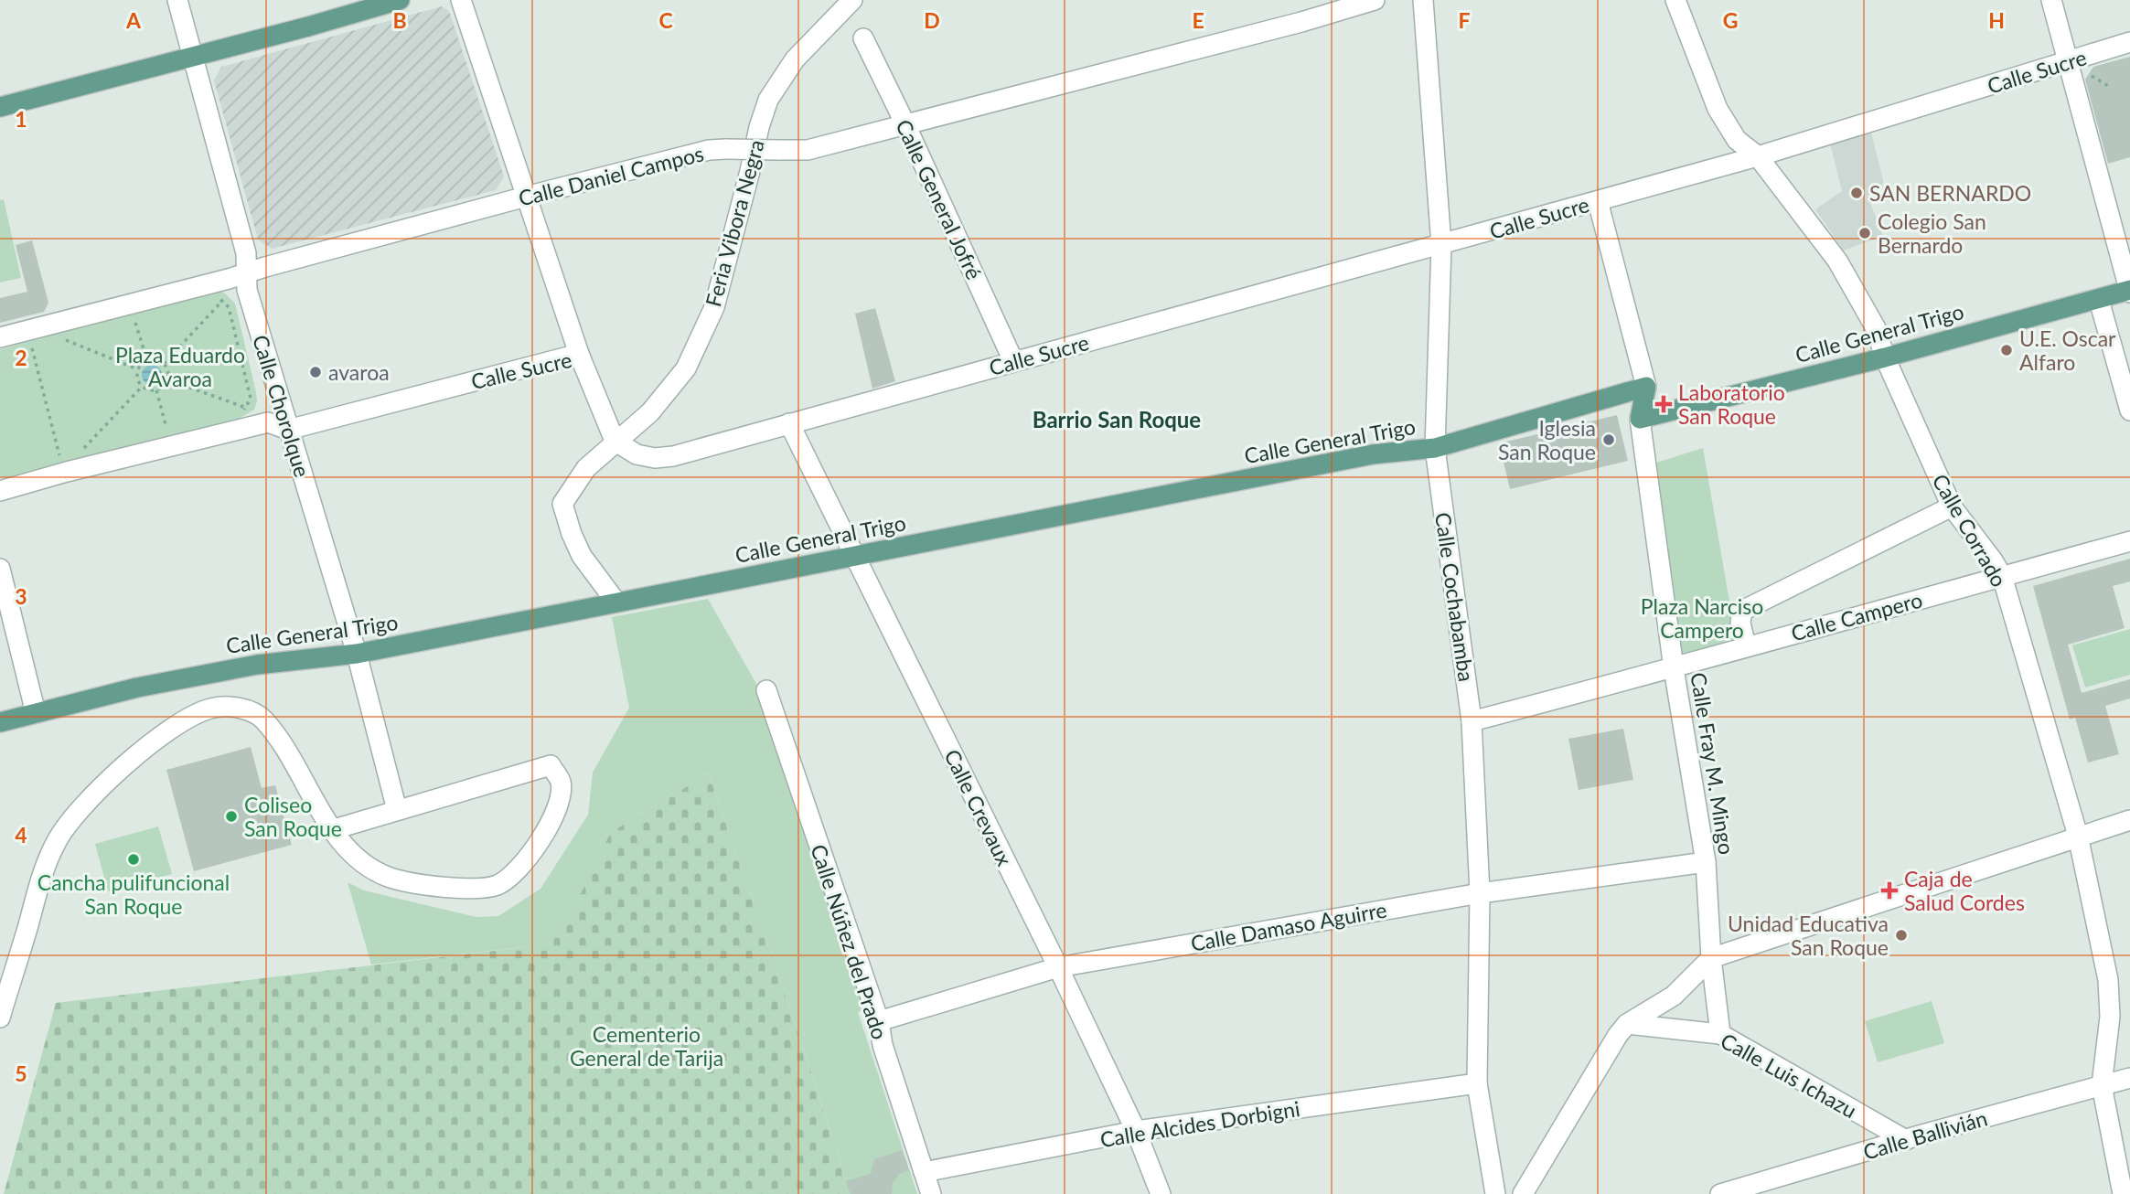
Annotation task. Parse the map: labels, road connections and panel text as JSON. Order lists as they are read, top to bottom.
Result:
{
  "streets": {
    "main road": ["Calle General Trigo", "Calle Fray M. Mingo"],
    "street": [
      "Calle Sucre",
      "Calle Daniel Campos",
      "Calle General Jofré",
      "Feria Vibora Negra",
      "Calle Chorolque",
      "Calle Corrado",
      "Calle Cochabamba",
      "Calle Campero",
      "Calle Crevaux",
      "Calle Damaso Aguirre",
      "Calle Núñez del Prado",
      "Calle Luis Ichazu",
      "Calle Alcides Dorbigni",
      "Calle Ballivián"
    ]
  },
  "crossings": [
    ["Calle Sucre", "Calle General Jofré"],
    ["Calle Sucre", "Feria Vibora Negra"],
    ["Calle Sucre", "Calle Chorolque"],
    ["Calle Sucre", "Calle Corrado"],
    ["Calle Sucre", "Calle Cochabamba"],
    ["Calle Sucre", "Calle Fray M. Mingo"],
    ["Calle Sucre", "Calle Crevaux"],
    ["Calle Daniel Campos", "Calle General Jofré"],
    ["Calle Daniel Campos", "Calle Chorolque"],
    ["Feria Vibora Negra", "Calle General Trigo"],
    ["Calle General Trigo", "Calle Chorolque"],
    ["Calle General Trigo", "Calle Corrado"],
    ["Calle General Trigo", "Calle Cochabamba"],
    ["Calle General Trigo", "Calle Fray M. Mingo"],
    ["Calle General Trigo", "Calle Crevaux"],
    ["Calle Corrado", "Calle Campero"],
    ["Calle Corrado", "Calle Ballivián"],
    ["Calle Cochabamba", "Calle Campero"],
    ["Calle Cochabamba", "Calle Damaso Aguirre"],
    ["Calle Cochabamba", "Calle Alcides Dorbigni"],
    ["Calle Campero", "Calle Fray M. Mingo"],
    ["Calle Fray M. Mingo", "Calle Damaso Aguirre"],
    ["Calle Fray M. Mingo", "Calle Luis Ichazu"],
    ["Calle Crevaux", "Calle Damaso Aguirre"],
    ["Calle Crevaux", "Calle Alcides Dorbigni"],
    ["Calle Damaso Aguirre", "Calle Núñez del Prado"],
    ["Calle Núñez del Prado", "Calle Alcides Dorbigni"],
    ["Calle Luis Ichazu", "Calle Ballivián"]
  ],
  "districts": ["Barrio San Roque"],
  "parks": ["Plaza Eduardo Avaroa", "Plaza Narciso Campero", "Cementerio General de Tarija"],
  "places": {
    "other": [
      "SAN BERNARDO",
      "Colegio San Bernardo",
      "U.E. Oscar Alfaro",
      "avaroa",
      "Iglesia San Roque",
      "Coliseo San Roque",
      "Cancha pulifuncional San Roque",
      "Unidad Educativa San Roque"
    ],
    "health": ["Laboratorio San Roque", "Caja de Salud Cordes"]
  },
  "grid": {
    "columns": [
      "A",
      "B",
      "C",
      "D",
      "E",
      "F",
      "G",
      "H"
    ],
    "rows": [
      "1",
      "2",
      "3",
      "4",
      "5"
    ]
  }
}
